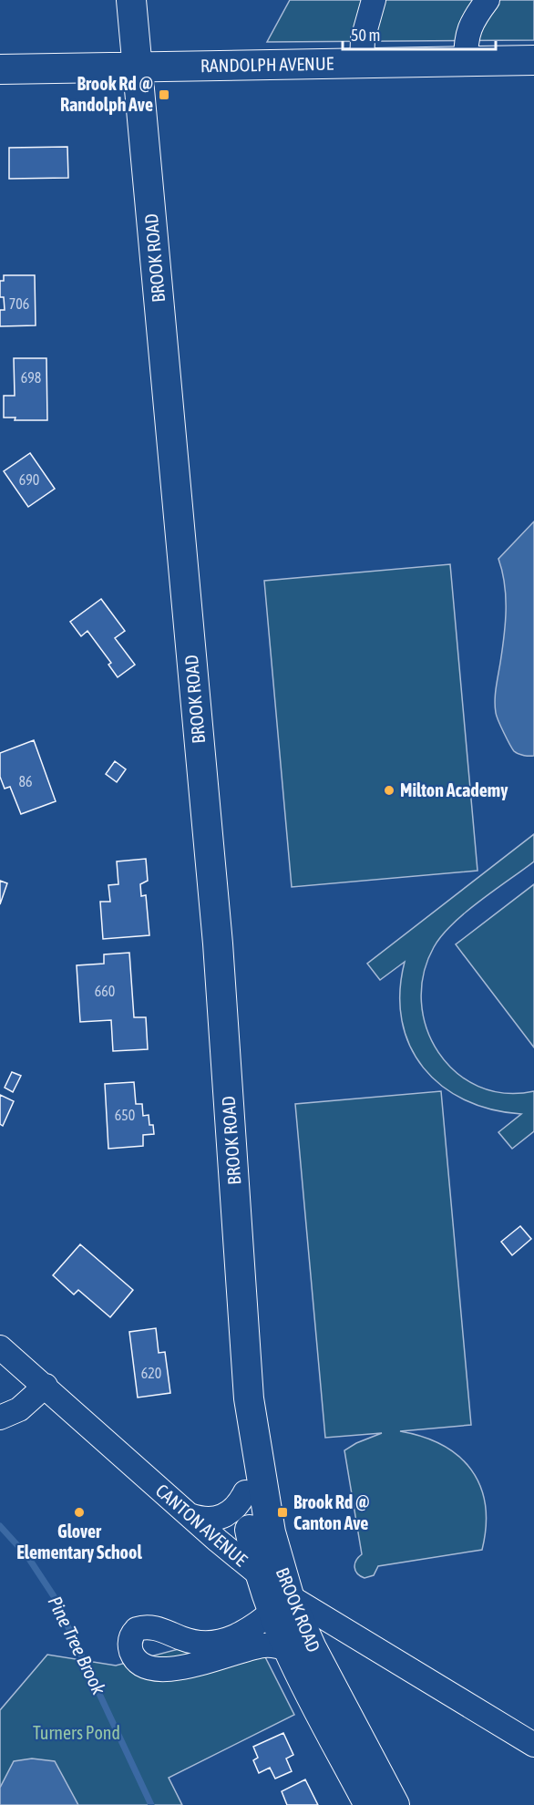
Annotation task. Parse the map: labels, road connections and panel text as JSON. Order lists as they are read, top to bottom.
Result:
{
  "streets": {
    "main road": ["RANDOLPH AVENUE", "BROOK ROAD"],
    "street": ["CANTON AVENUE"]
  },
  "crossings": [
    ["RANDOLPH AVENUE", "BROOK ROAD"],
    ["BROOK ROAD", "CANTON AVENUE"]
  ],
  "water": ["Pine Tree Brook"],
  "parks": ["Turners Pond"],
  "places": {
    "transit": ["Brook Rd @ Randolph Ave", "Brook Rd @ Canton Ave"],
    "other": ["Milton Academy", "Glover Elementary School"]
  },
  "house_numbers": [
    "706",
    "698",
    "690",
    "86",
    "660",
    "650",
    "620"
  ],
  "scale_bar": "50 m"
}
